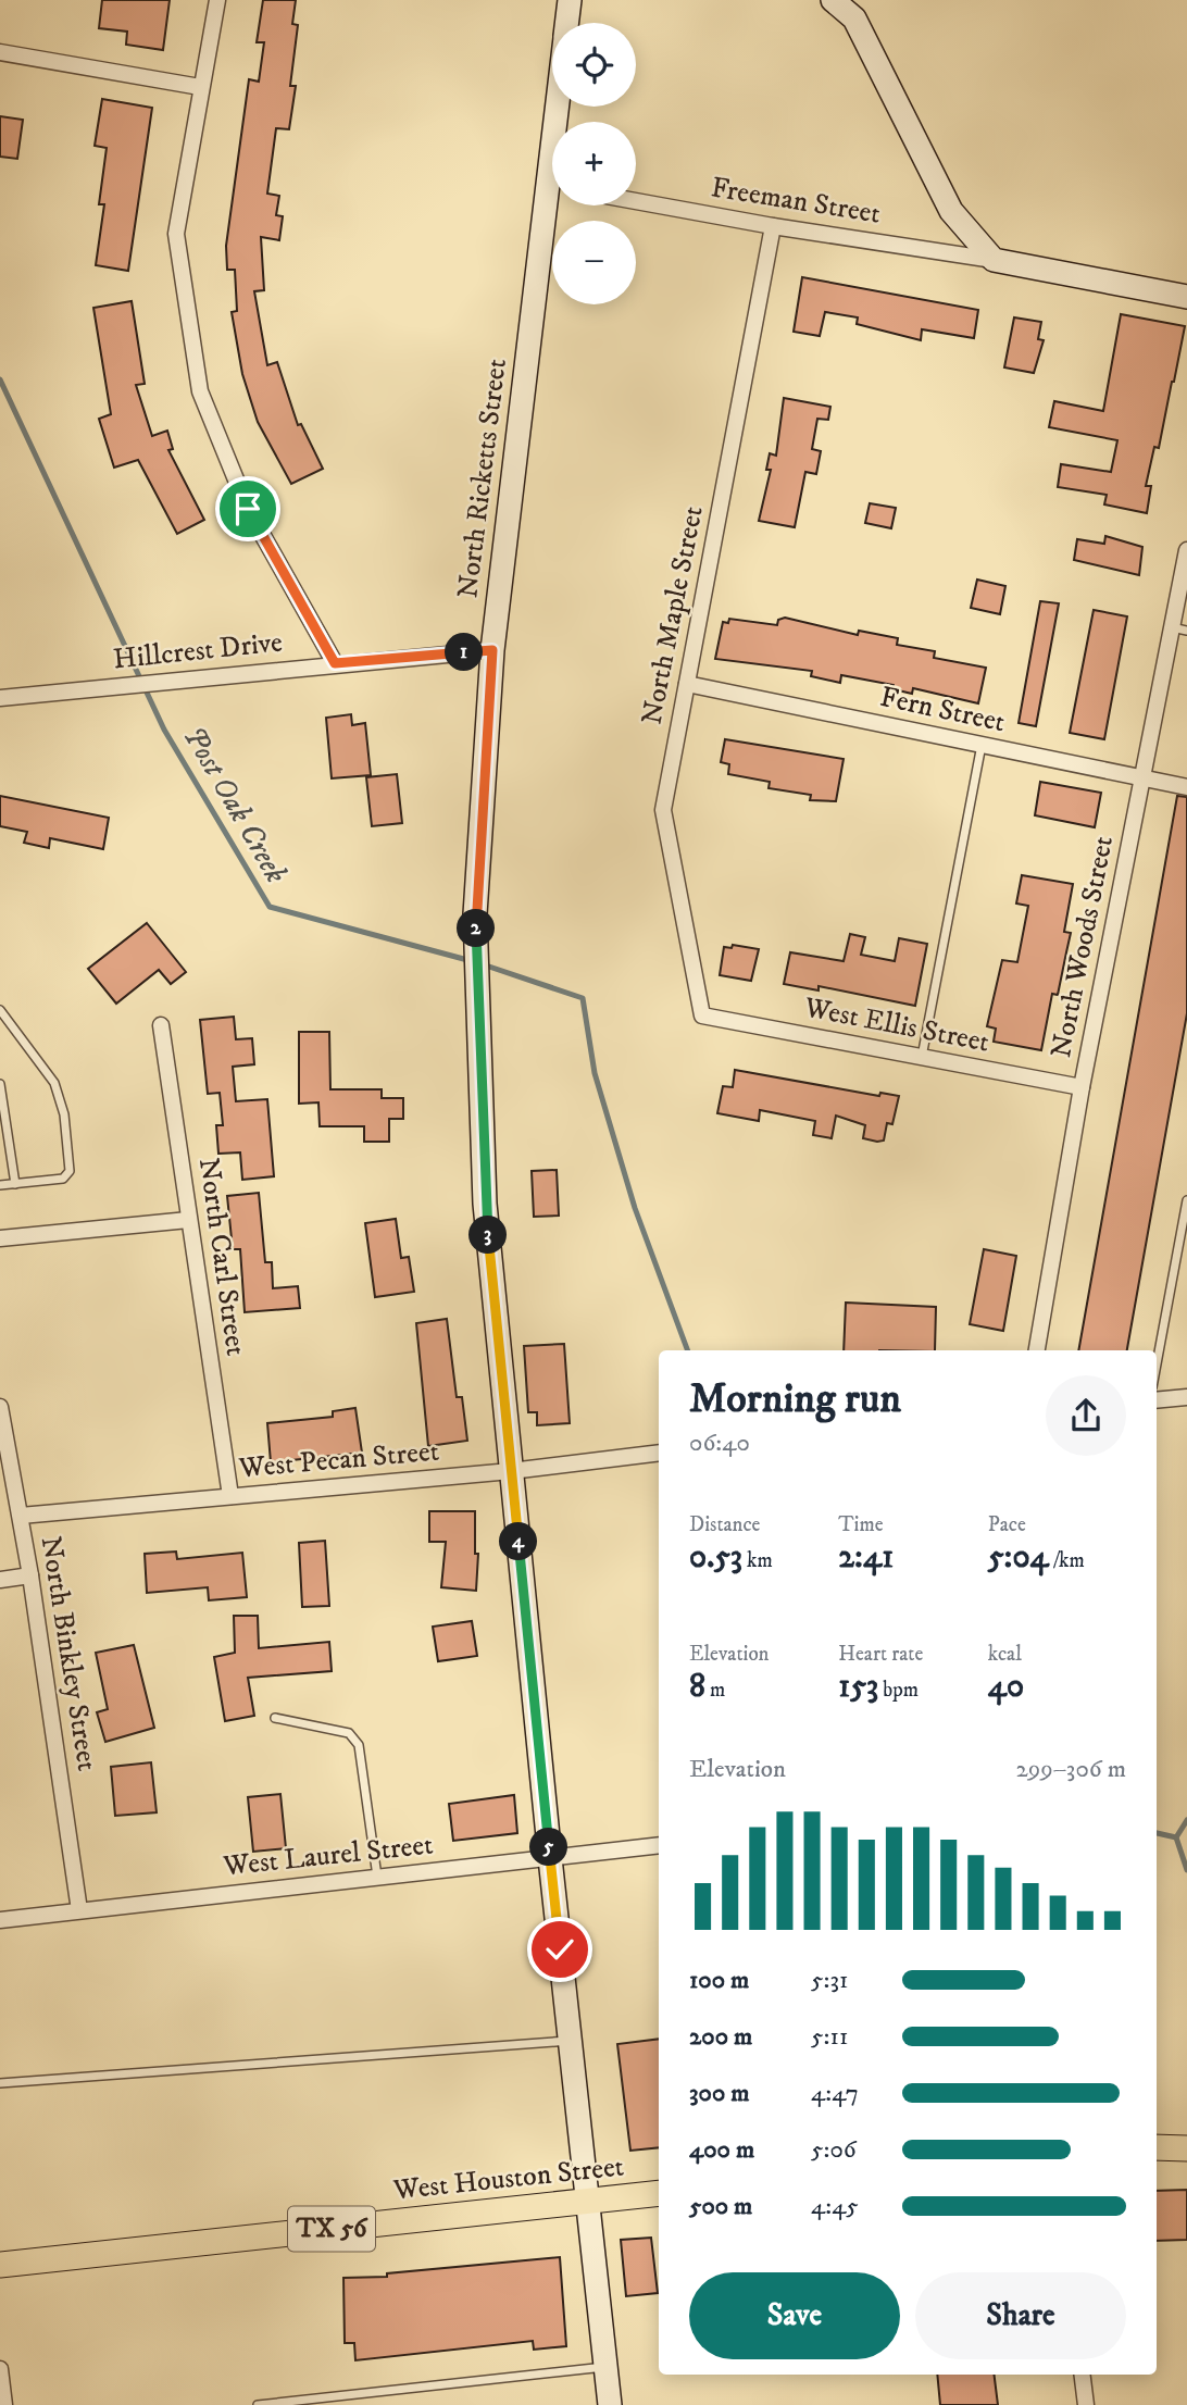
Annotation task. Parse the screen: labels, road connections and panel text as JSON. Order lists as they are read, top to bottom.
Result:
{
  "streets": {
    "main road": ["West Houston Street", "TX 56"],
    "street": [
      "Freeman Street",
      "North Ricketts Street",
      "North Maple Street",
      "Hillcrest Drive",
      "Fern Street",
      "North Woods Street",
      "West Ellis Street",
      "North Carl Street",
      "West Pecan Street",
      "North Binkley Street",
      "West Laurel Street"
    ]
  },
  "crossings": [
    ["Freeman Street", "North Maple Street"],
    ["North Ricketts Street", "Hillcrest Drive"],
    ["North Ricketts Street", "West Pecan Street"],
    ["North Ricketts Street", "West Laurel Street"],
    ["North Ricketts Street", "West Houston Street"],
    ["North Maple Street", "Fern Street"],
    ["North Maple Street", "West Ellis Street"],
    ["Fern Street", "North Woods Street"],
    ["North Woods Street", "West Ellis Street"],
    ["North Carl Street", "West Pecan Street"],
    ["West Pecan Street", "North Binkley Street"],
    ["North Binkley Street", "West Laurel Street"]
  ],
  "water": ["Post Oak Creek"],
  "page": {
    "map_buttons": ["+", "−"],
    "pins": [
      "1",
      "2",
      "3",
      "4",
      "5"
    ],
    "heading": ["Morning run", "06:40"],
    "stats": [
      ["Distance", "0.53 km"],
      ["Time", "2:41"],
      ["Pace", "5:04 /km"],
      ["Elevation", "8 m"],
      ["Heart rate", "153 bpm"],
      ["kcal", "40"]
    ],
    "chart": ["Elevation", "299–306 m"],
    "list": [
      {
        "name": "100 m",
        "note": "5:31"
      },
      {
        "name": "200 m",
        "note": "5:11"
      },
      {
        "name": "300 m",
        "note": "4:47"
      },
      {
        "name": "400 m",
        "note": "5:06"
      },
      {
        "name": "500 m",
        "note": "4:45"
      }
    ],
    "buttons": ["Save", "Share"]
  }
}
